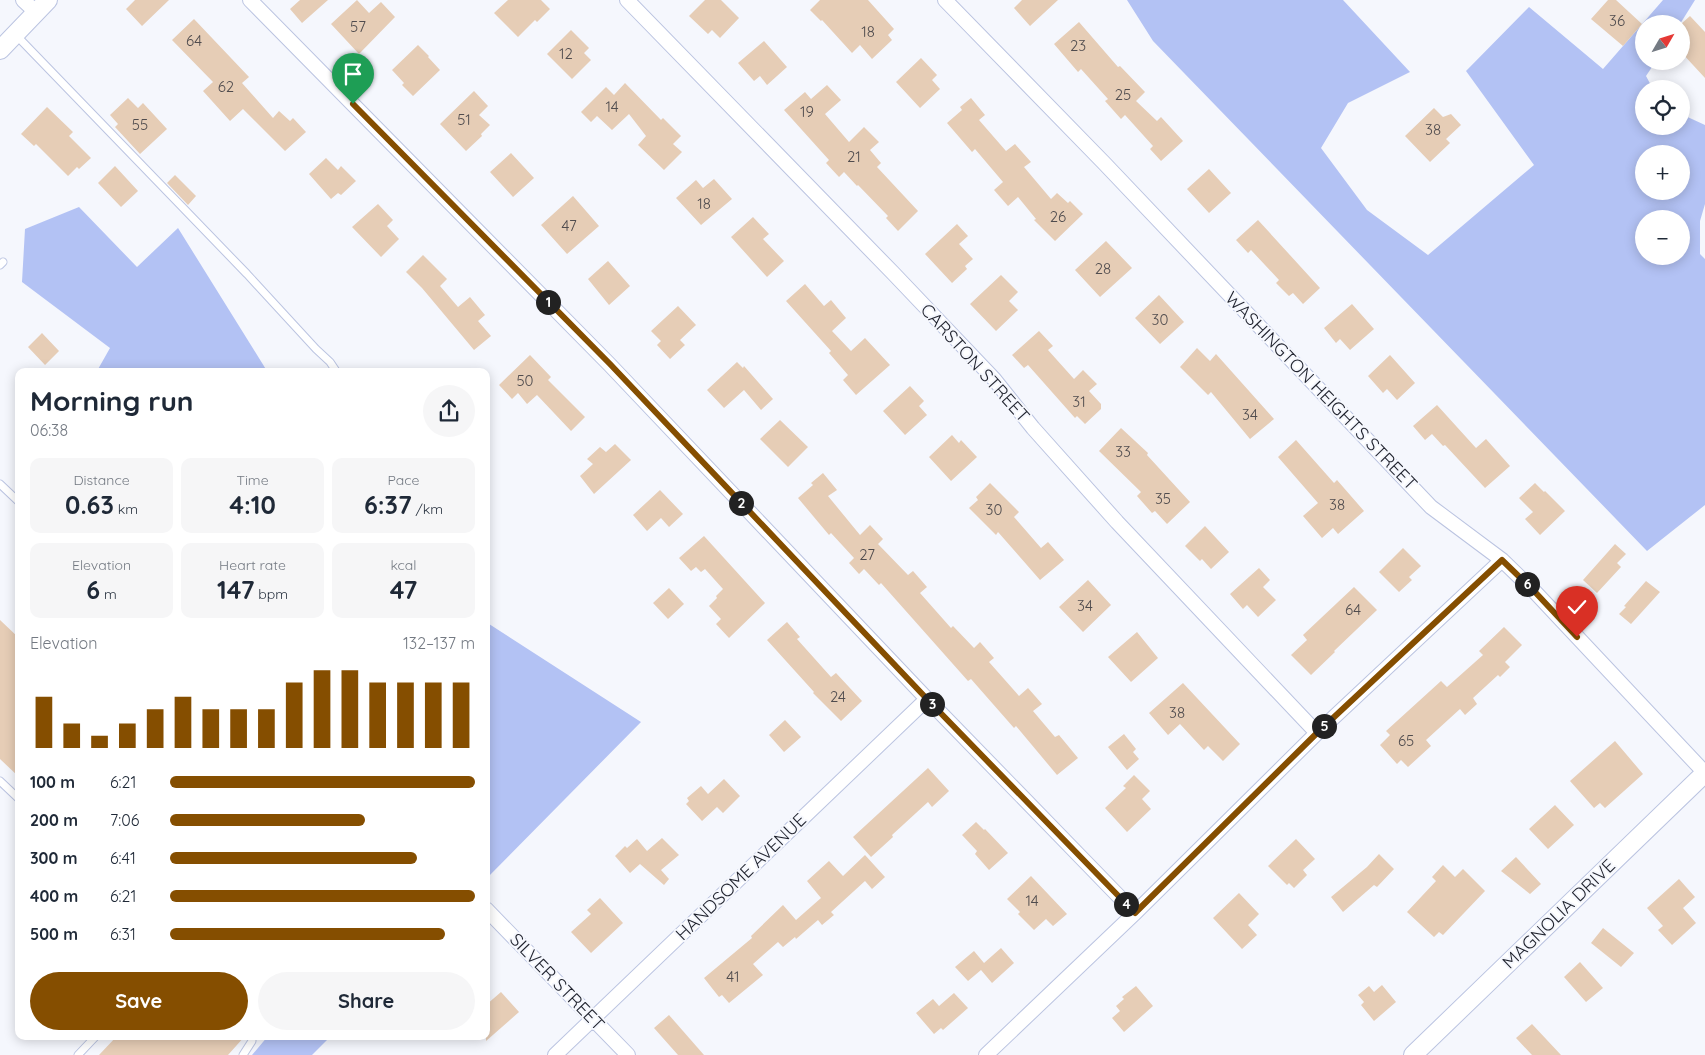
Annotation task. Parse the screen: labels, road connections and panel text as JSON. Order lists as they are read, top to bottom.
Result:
{
  "streets": {
    "street": [
      "CARSTON STREET",
      "WASHINGTON HEIGHTS STREET",
      "HANDSOME AVENUE",
      "MAGNOLIA DRIVE",
      "SILVER STREET"
    ]
  },
  "crossings": [
    ["WASHINGTON HEIGHTS STREET", "MAGNOLIA DRIVE"],
    ["HANDSOME AVENUE", "SILVER STREET"]
  ],
  "house_numbers": [
    "36",
    "57",
    "18",
    "64",
    "23",
    "12",
    "62",
    "25",
    "14",
    "19",
    "51",
    "55",
    "38",
    "21",
    "18",
    "26",
    "47",
    "28",
    "30",
    "50",
    "31",
    "34",
    "33",
    "35",
    "38",
    "30",
    "27",
    "34",
    "64",
    "24",
    "38",
    "65",
    "14",
    "41"
  ],
  "north": "top right",
  "page": {
    "map_buttons": ["+", "−"],
    "pins": [
      "1",
      "2",
      "6",
      "3",
      "5",
      "4"
    ],
    "heading": ["Morning run", "06:38"],
    "stats": [
      ["Distance", "0.63 km"],
      ["Time", "4:10"],
      ["Pace", "6:37 /km"],
      ["Elevation", "6 m"],
      ["Heart rate", "147 bpm"],
      ["kcal", "47"]
    ],
    "chart": ["Elevation", "132–137 m"],
    "list": [
      {
        "name": "100 m",
        "note": "6:21"
      },
      {
        "name": "200 m",
        "note": "7:06"
      },
      {
        "name": "300 m",
        "note": "6:41"
      },
      {
        "name": "400 m",
        "note": "6:21"
      },
      {
        "name": "500 m",
        "note": "6:31"
      }
    ],
    "buttons": ["Save", "Share"]
  }
}
